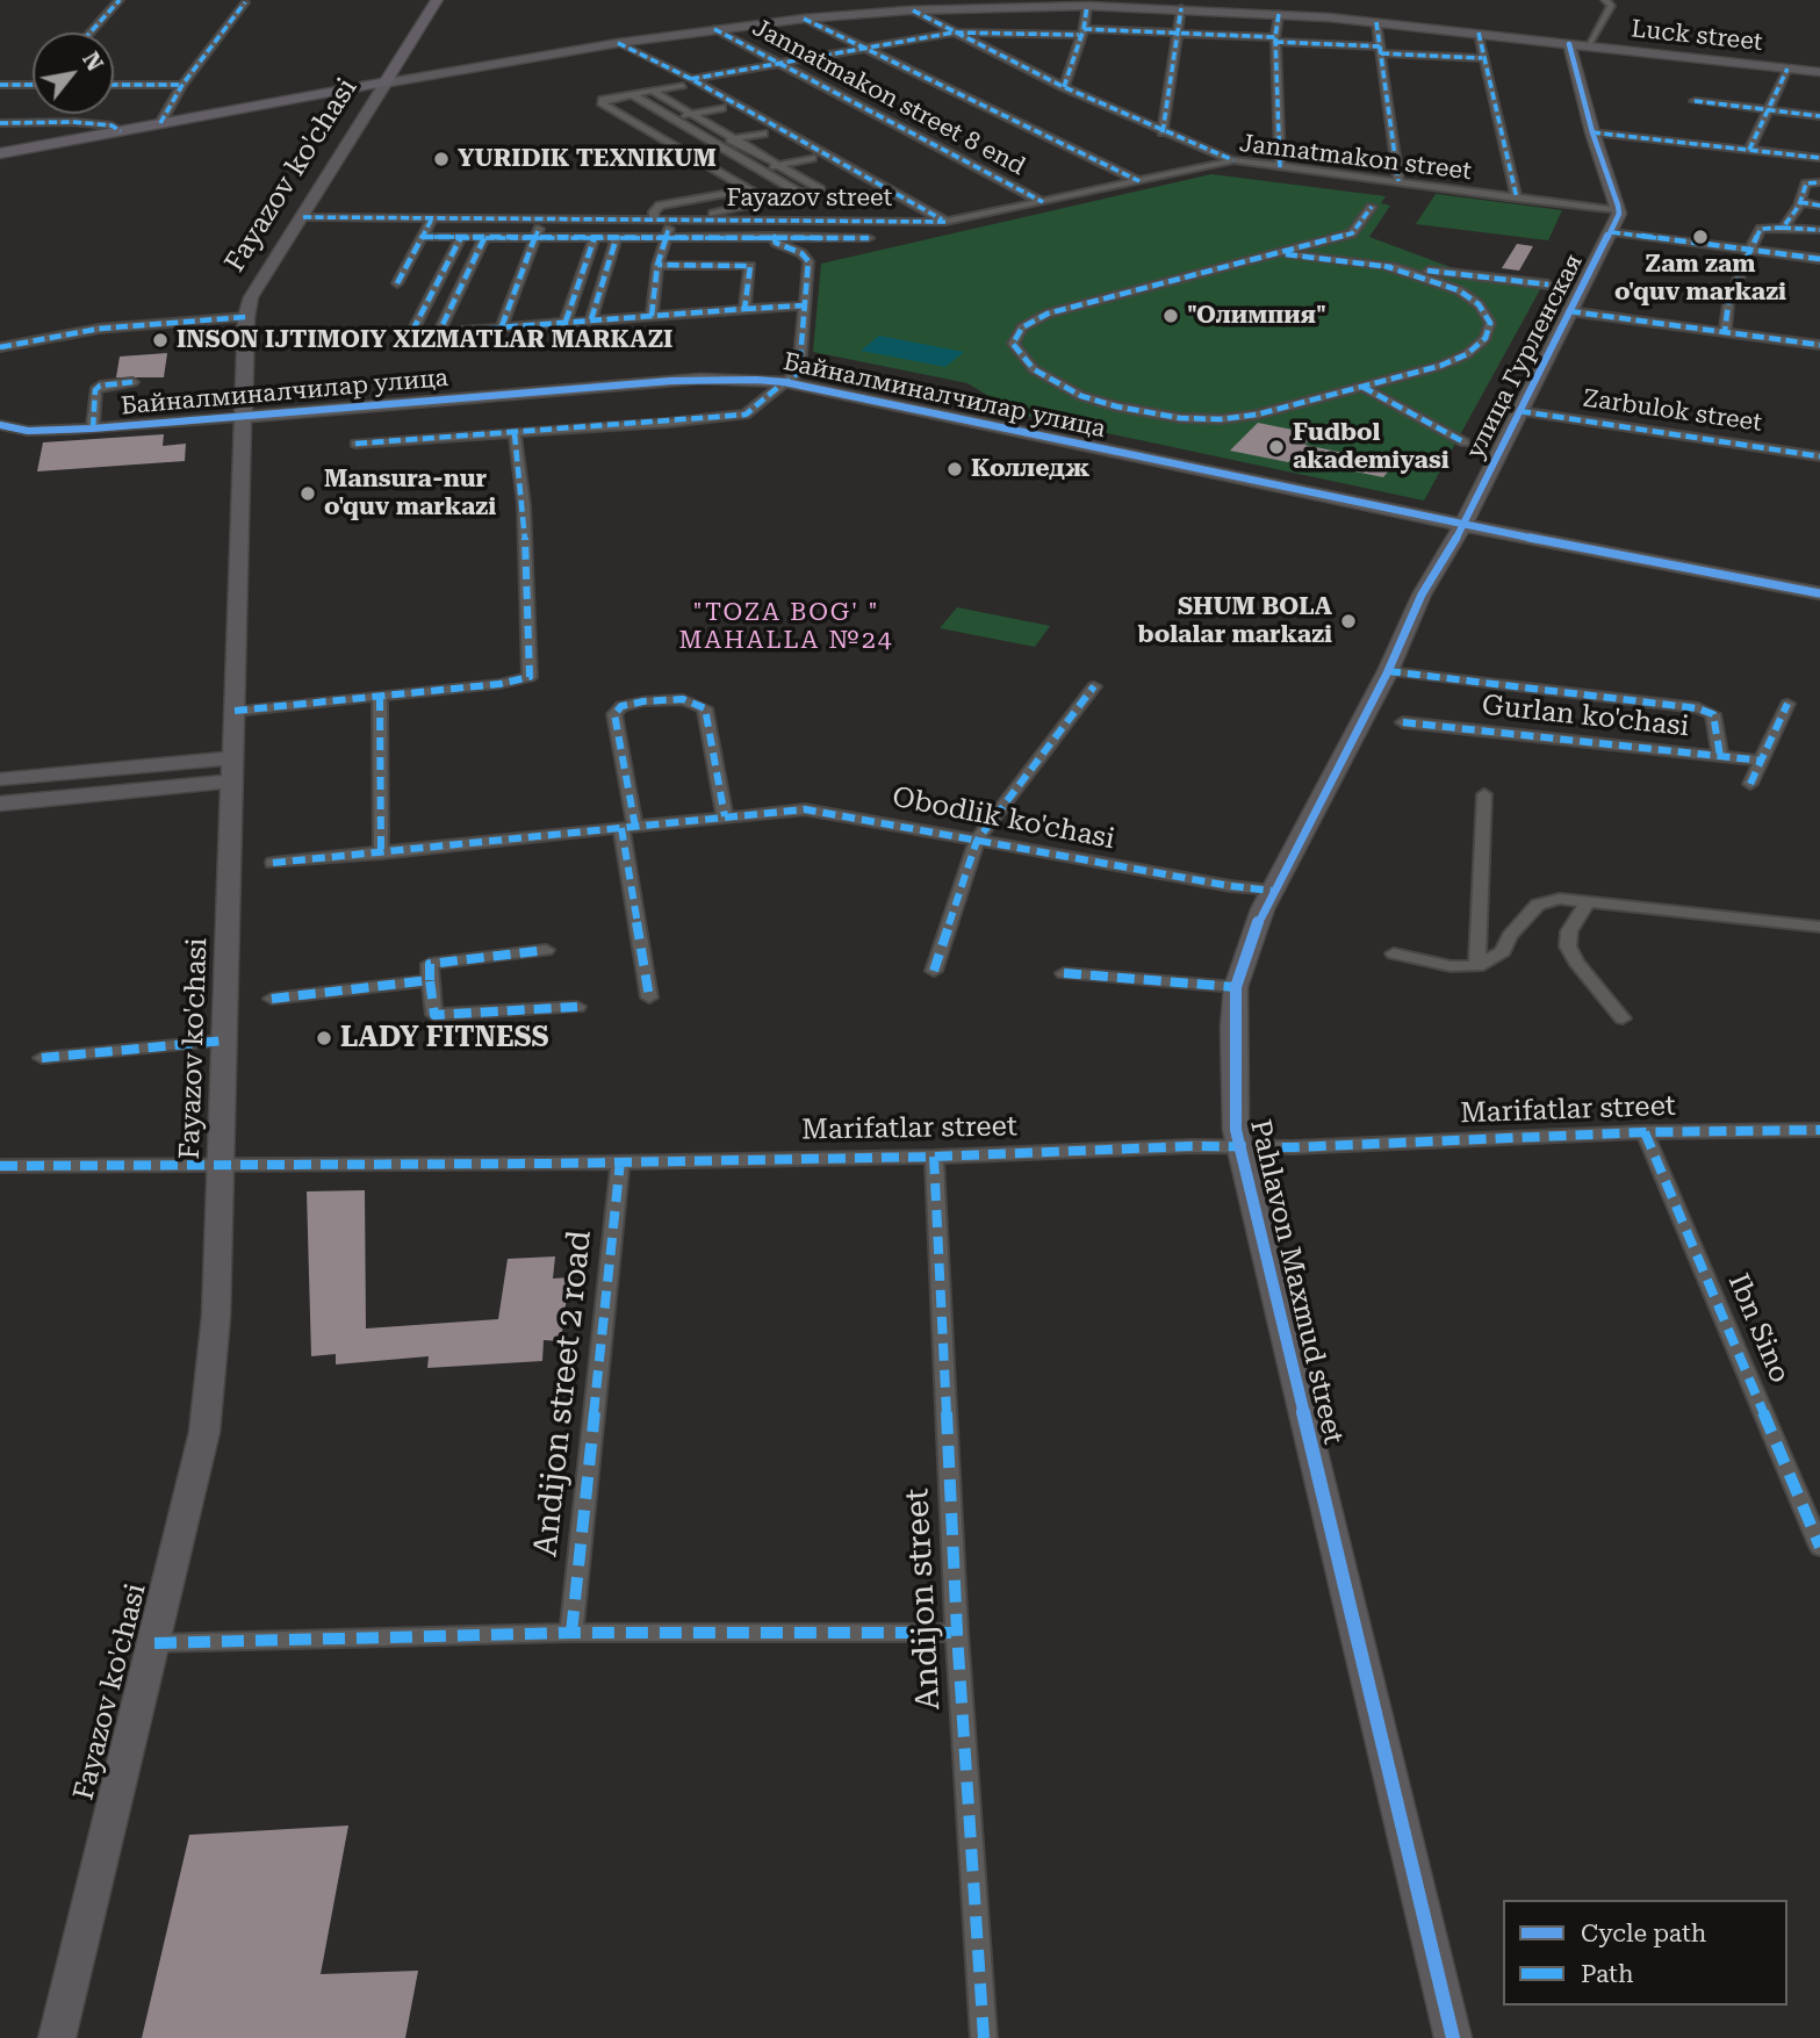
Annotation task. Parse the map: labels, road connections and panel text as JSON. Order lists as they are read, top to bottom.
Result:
{
  "streets": {
    "street": [
      "Luck street",
      "Jannatmakon street 8 end",
      "Jannatmakon street",
      "Fayazov ko'chasi",
      "Fayazov street",
      "улица Гурленская",
      "Байналминалчилар улица",
      "Zarbulok street",
      "Gurlan ko'chasi",
      "Obodlik ko'chasi",
      "Marifatlar street",
      "Pahlavon Maxmud street",
      "Ibn Sino",
      "Andijon street 2 road",
      "Andijon street"
    ]
  },
  "crossings": [
    ["Luck street", "Jannatmakon street 8 end"],
    ["Luck street", "Fayazov ko'chasi"],
    ["Jannatmakon street 8 end", "Jannatmakon street"],
    ["Jannatmakon street", "Fayazov street"],
    ["Jannatmakon street", "улица Гурленская"],
    ["Fayazov ko'chasi", "Fayazov street"],
    ["Fayazov ko'chasi", "Байналминалчилар улица"],
    ["Fayazov ko'chasi", "Marifatlar street"],
    ["улица Гурленская", "Байналминалчилар улица"],
    ["улица Гурленская", "Zarbulok street"],
    ["улица Гурленская", "Pahlavon Maxmud street"],
    ["Байналминалчилар улица", "Pahlavon Maxmud street"],
    ["Obodlik ko'chasi", "Pahlavon Maxmud street"],
    ["Marifatlar street", "Pahlavon Maxmud street"],
    ["Marifatlar street", "Ibn Sino"],
    ["Marifatlar street", "Andijon street 2 road"],
    ["Marifatlar street", "Andijon street"]
  ],
  "districts": ["\"TOZA BOG' \" MAHALLA №24"],
  "places": [
    "YURIDIK TEXNIKUM",
    "Zam zam o'quv markazi",
    "\"Олимпия\"",
    "INSON IJTIMOIY XIZMATLAR MARKAZI",
    "Fudbol akademiyasi",
    "Колледж",
    "Mansura-nur o'quv markazi",
    "SHUM BOLA bolalar markazi",
    "LADY FITNESS"
  ],
  "legend": ["Cycle path", "Path"],
  "north": "top right"
}
